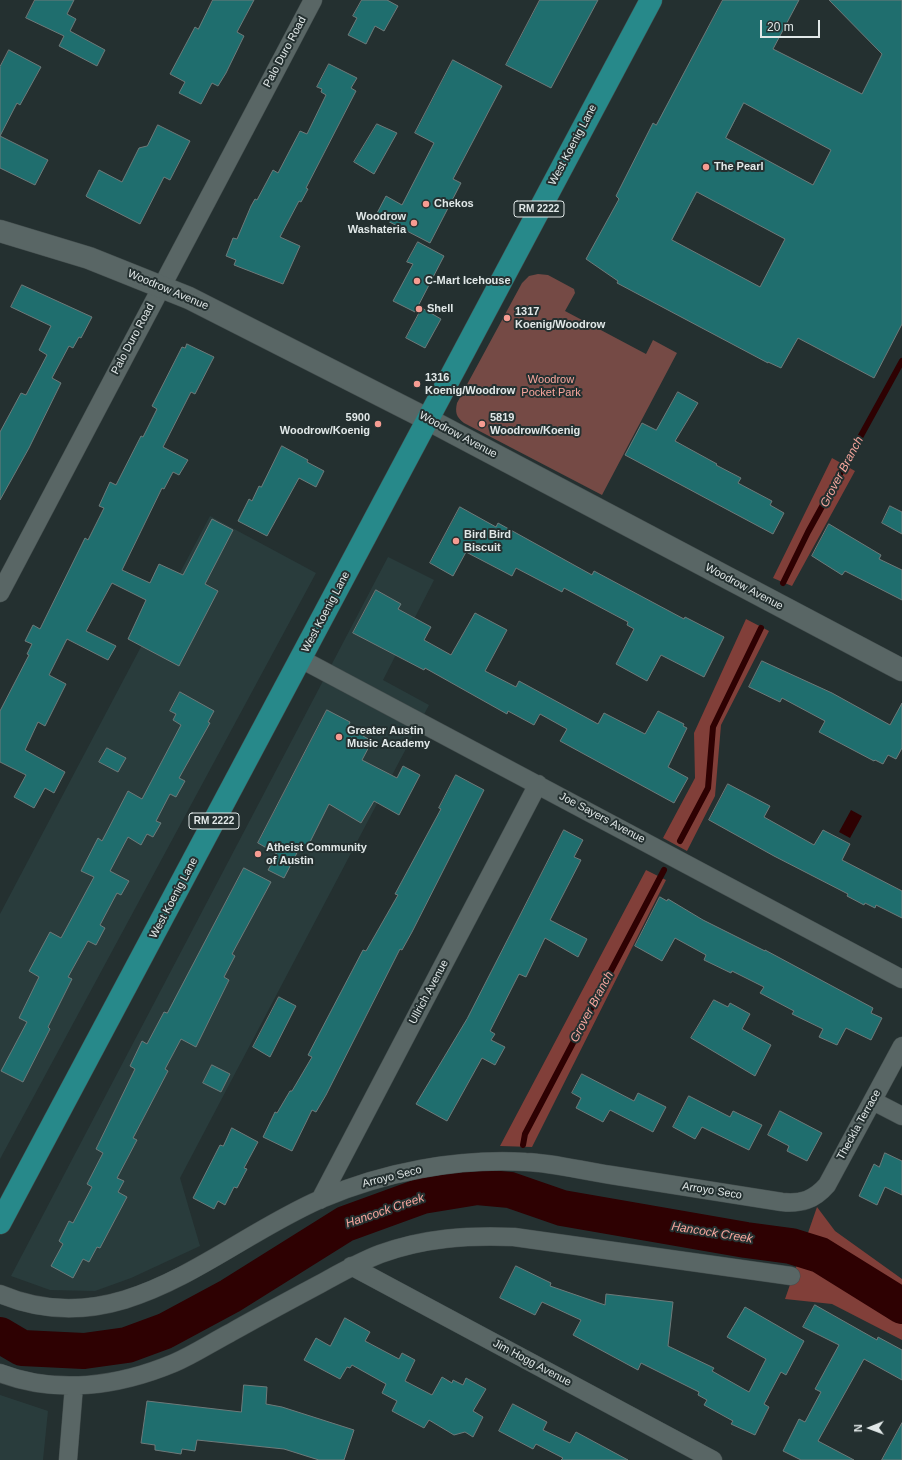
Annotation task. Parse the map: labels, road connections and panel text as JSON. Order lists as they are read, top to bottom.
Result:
{
  "streets": {
    "main road": ["West Koenig Lane", "RM 2222"],
    "street": [
      "Palo Duro Road",
      "Woodrow Avenue",
      "Joe Sayers Avenue",
      "Ullrich Avenue",
      "Theckla Terrace",
      "Arroyo Seco",
      "Jim Hogg Avenue"
    ]
  },
  "crossings": [
    ["Palo Duro Road", "Woodrow Avenue"],
    ["West Koenig Lane", "Woodrow Avenue"],
    ["West Koenig Lane", "Joe Sayers Avenue"],
    ["Joe Sayers Avenue", "Ullrich Avenue"],
    ["Ullrich Avenue", "Arroyo Seco"],
    ["Theckla Terrace", "Arroyo Seco"]
  ],
  "water": ["Grover Branch", "Hancock Creek"],
  "parks": ["Woodrow Pocket Park"],
  "places": [
    "The Pearl",
    "Chekos",
    "Woodrow Washateria",
    "C-Mart Icehouse",
    "Shell",
    "1317 Koenig/Woodrow",
    "1316 Koenig/Woodrow",
    "5900 Woodrow/Koenig",
    "5819 Woodrow/Koenig",
    "Bird Bird Biscuit",
    "Greater Austin Music Academy",
    "Atheist Community of Austin"
  ],
  "scale_bar": "20 m",
  "north": "left"
}
